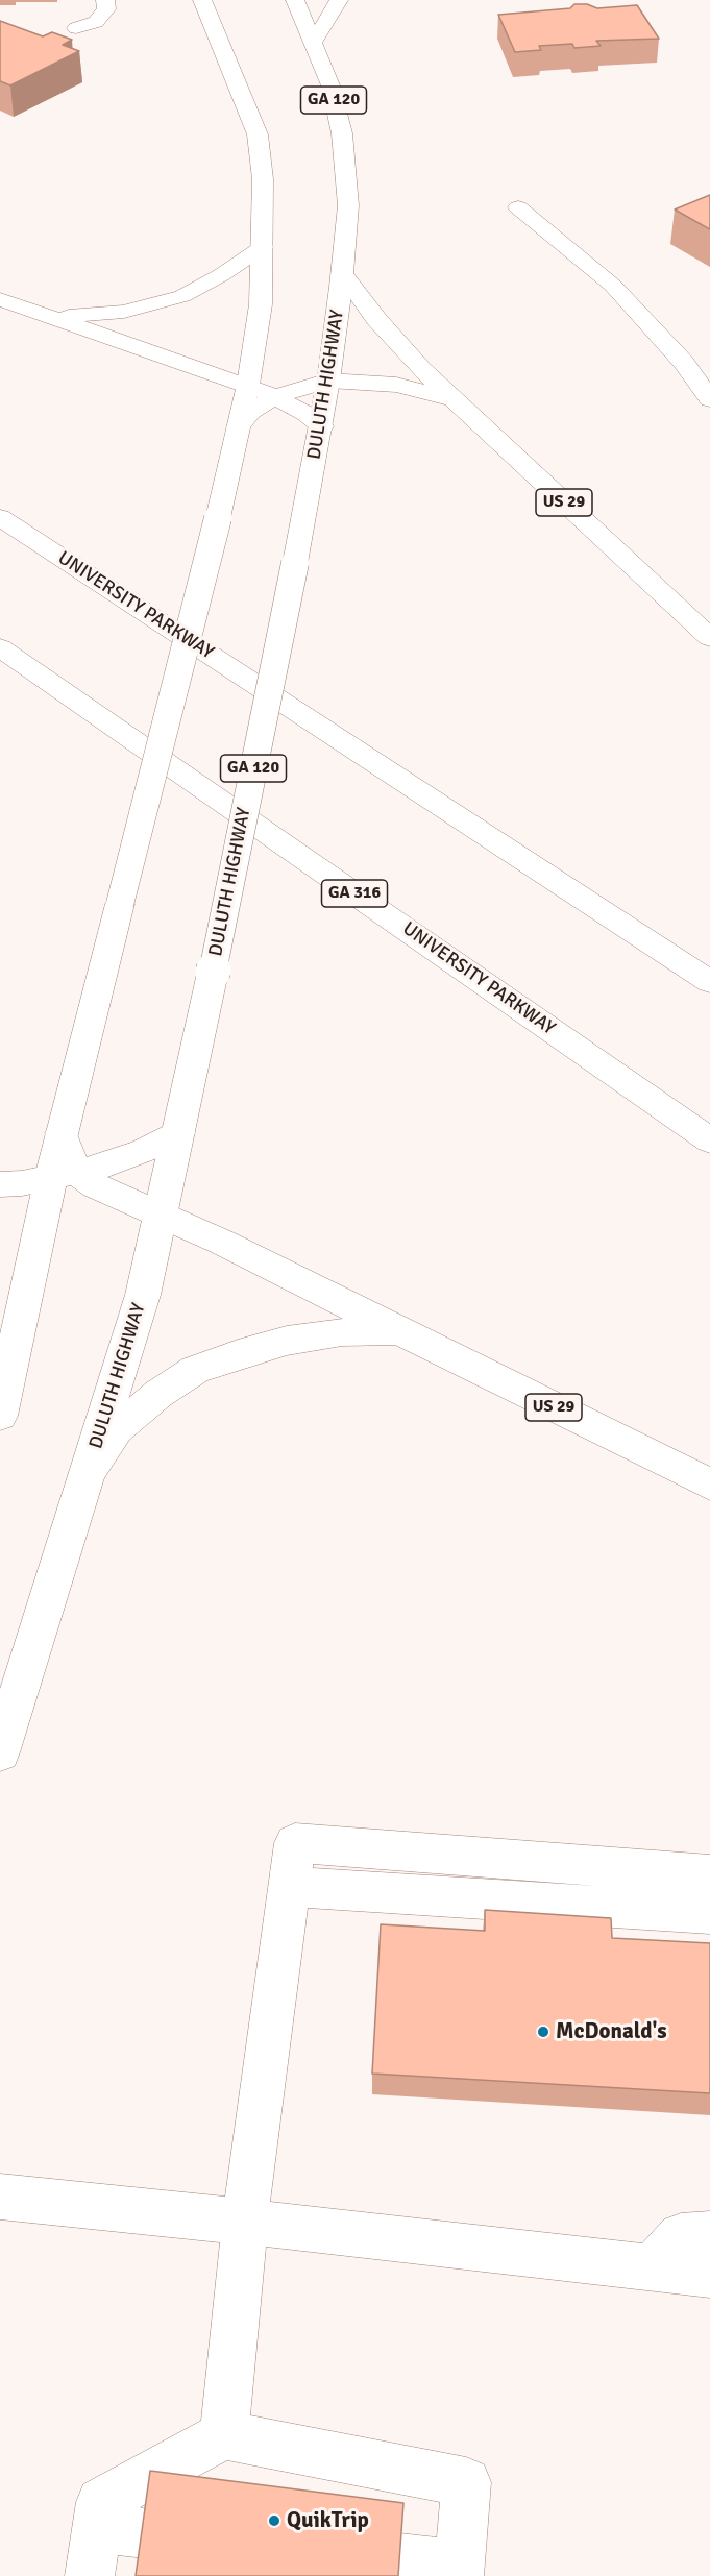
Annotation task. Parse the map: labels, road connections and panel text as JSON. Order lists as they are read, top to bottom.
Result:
{
  "streets": {
    "main road": [
      "GA 120",
      "DULUTH HIGHWAY",
      "US 29",
      "UNIVERSITY PARKWAY",
      "GA 316"
    ]
  },
  "crossings": [
    ["DULUTH HIGHWAY", "US 29"]
  ],
  "places": ["McDonald's", "QuikTrip"]
}
